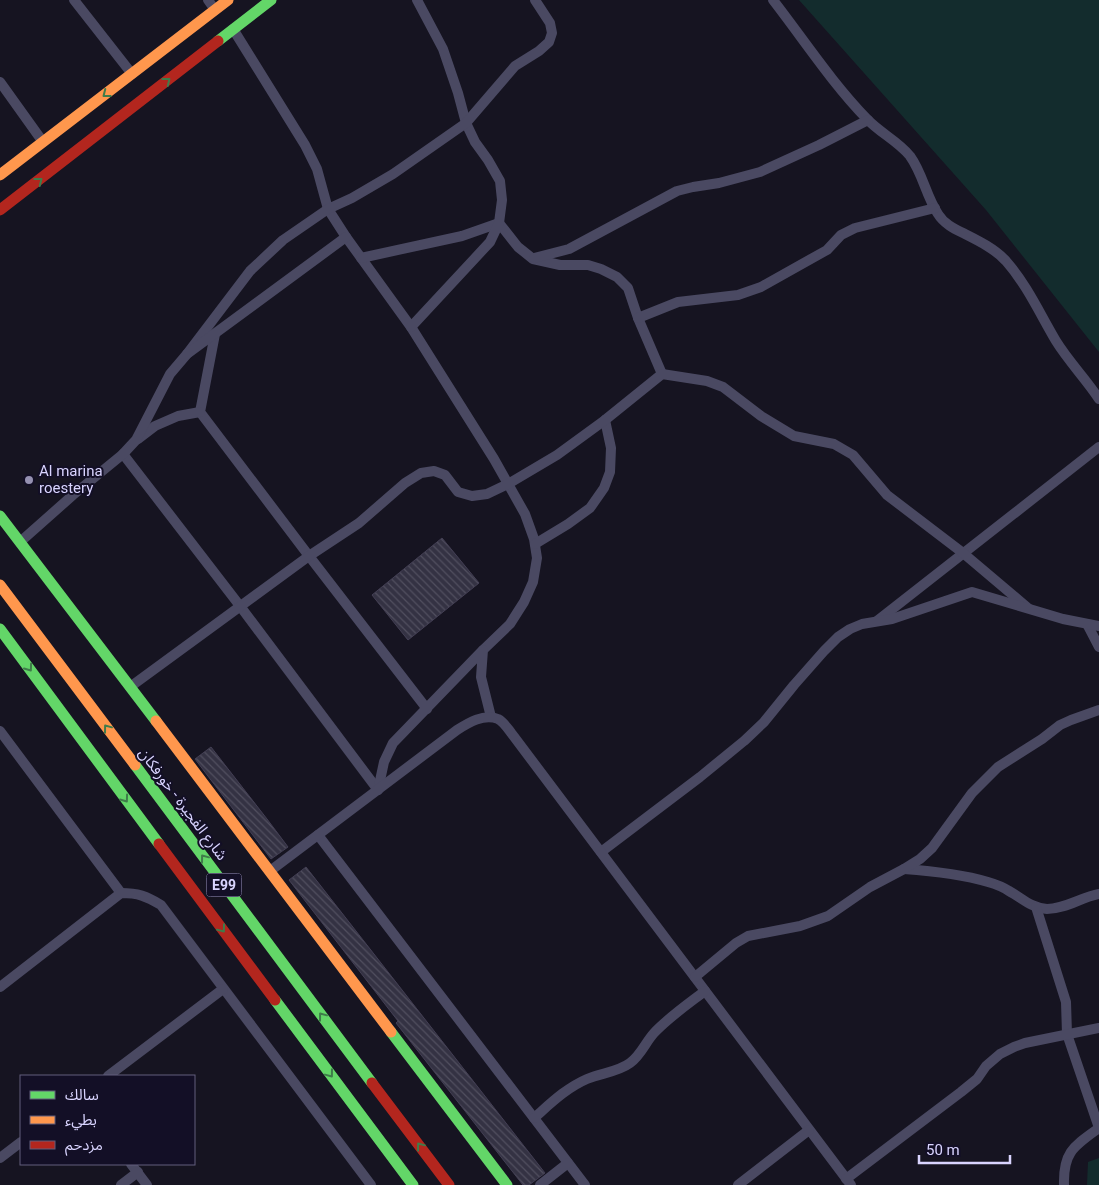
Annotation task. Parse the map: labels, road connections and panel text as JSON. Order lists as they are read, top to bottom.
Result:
{
  "streets": {
    "main road": ["شارع الفجيرة - خورفكان", "E99"]
  },
  "places": ["Al marina roestery"],
  "legend": ["سالك", "بطيء", "مزدحم"],
  "scale_bar": "50 m"
}
